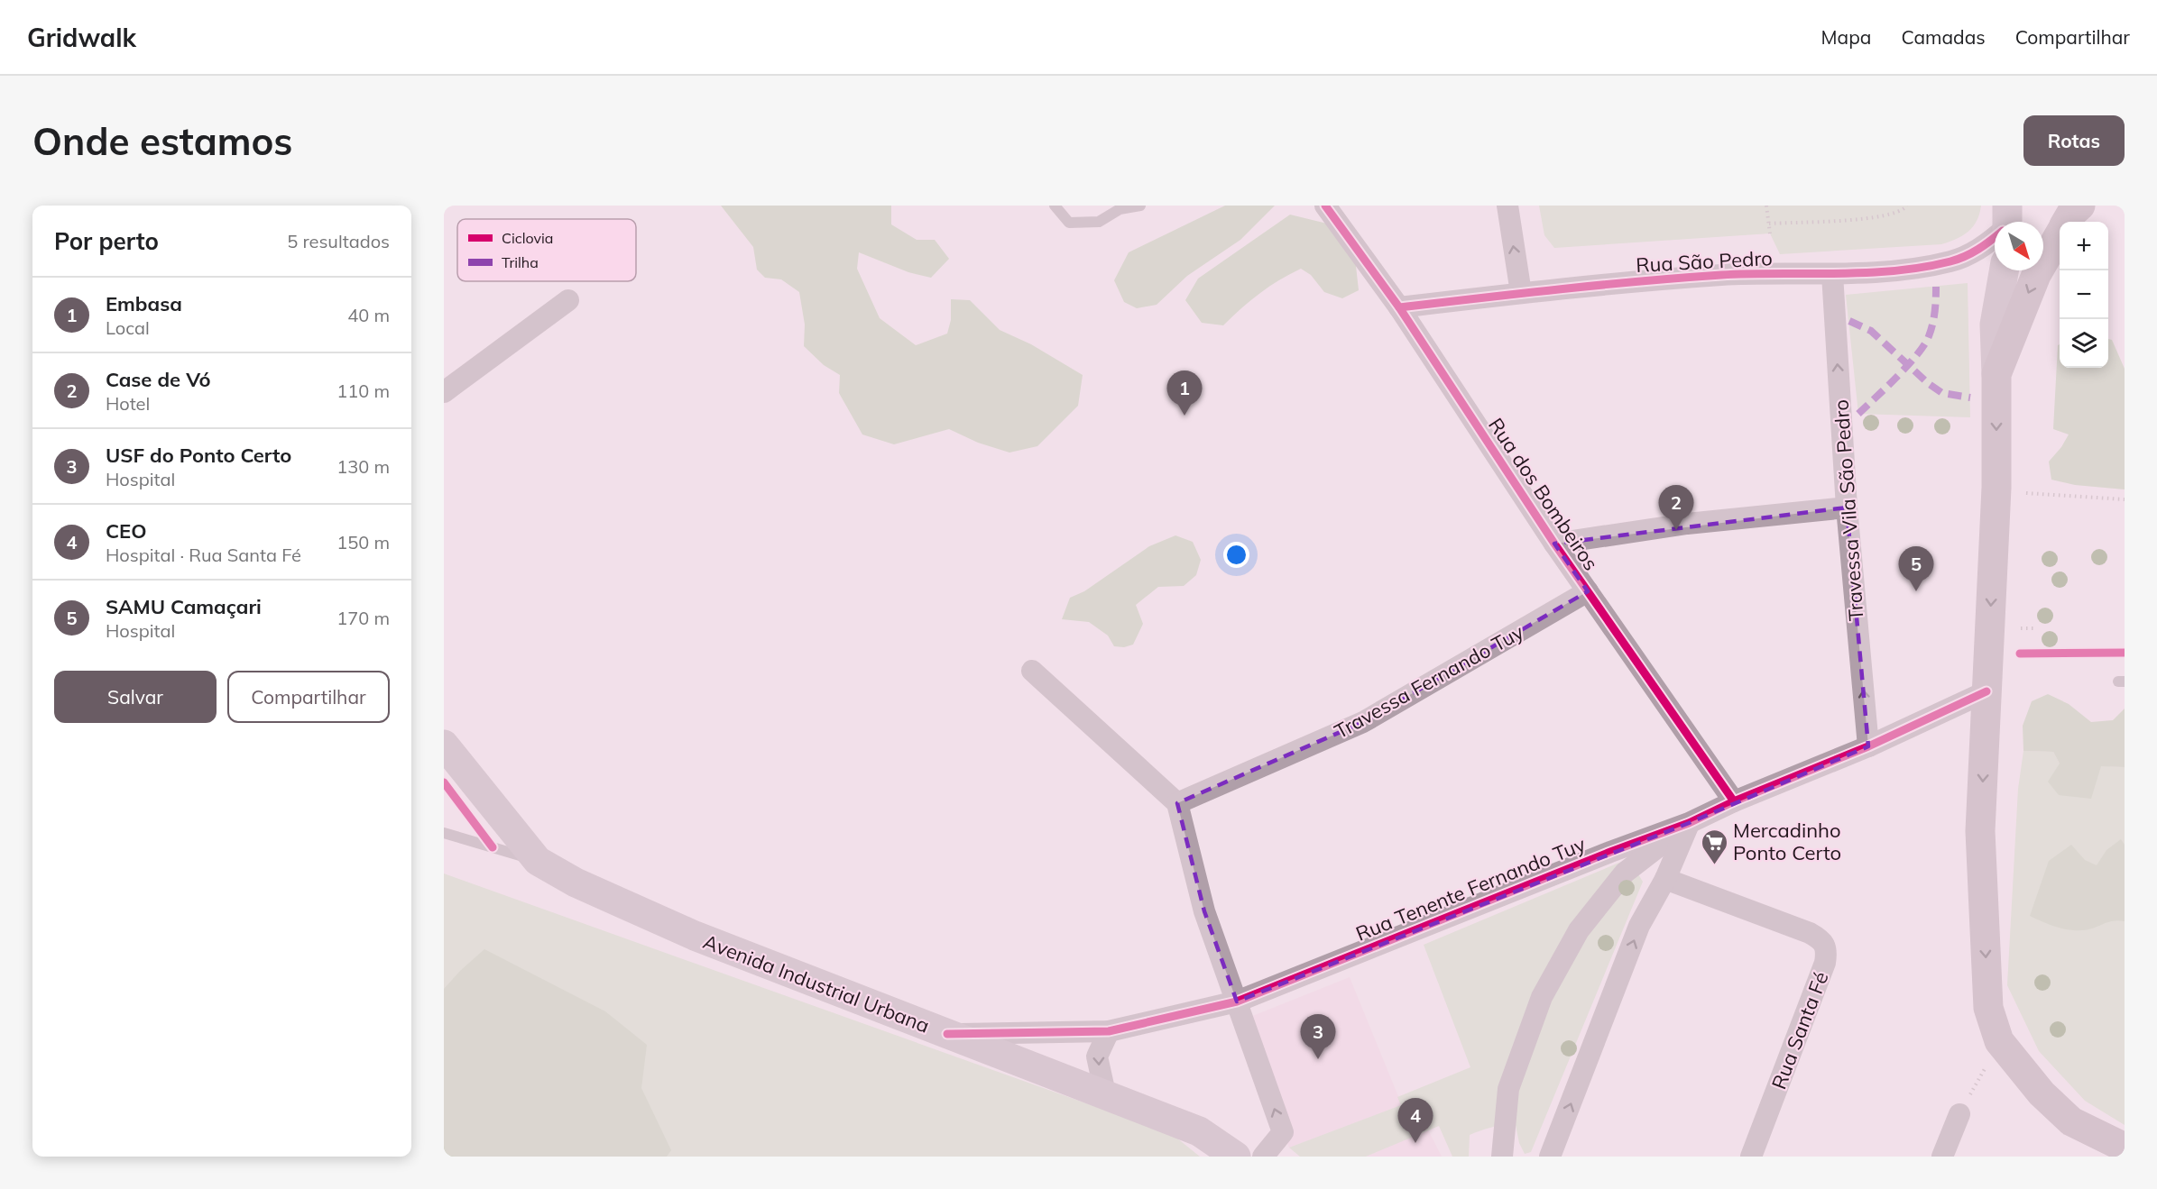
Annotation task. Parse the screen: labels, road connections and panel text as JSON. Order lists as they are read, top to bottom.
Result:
{
  "streets": {
    "street": [
      "Rua São Pedro",
      "Rua dos Bombeiros",
      "Travessa Vila São Pedro",
      "Travessa Fernando Tuy",
      "Rua Tenente Fernando Tuy",
      "Avenida Industrial Urbana",
      "Rua Santa Fé"
    ]
  },
  "crossings": [
    ["Rua São Pedro", "Rua dos Bombeiros"],
    ["Rua São Pedro", "Travessa Vila São Pedro"],
    ["Rua dos Bombeiros", "Travessa Fernando Tuy"],
    ["Rua dos Bombeiros", "Rua Tenente Fernando Tuy"],
    ["Travessa Vila São Pedro", "Rua Tenente Fernando Tuy"],
    ["Rua Tenente Fernando Tuy", "Avenida Industrial Urbana"]
  ],
  "one_way": ["Travessa Vila São Pedro"],
  "places": {
    "supermarket": ["Mercadinho Ponto Certo"]
  },
  "legend": ["Ciclovia", "Trilha"],
  "north": "bottom right",
  "page": {
    "header": "Gridwalk",
    "nav": ["Mapa", "Camadas", "Compartilhar"],
    "buttons": [
      "Rotas",
      ["Salvar", "Compartilhar"]
    ],
    "title": "Onde estamos",
    "heading": ["Por perto", "5 resultados"],
    "map_buttons": ["+", "−"],
    "list": [
      {
        "mark": "1",
        "name": "Embasa",
        "note": "Local",
        "value": "40 m"
      },
      {
        "mark": "2",
        "name": "Case de Vó",
        "note": "Hotel",
        "value": "110 m"
      },
      {
        "mark": "3",
        "name": "USF do Ponto Certo",
        "note": "Hospital",
        "value": "130 m"
      },
      {
        "mark": "4",
        "name": "CEO",
        "note": "Hospital · Rua Santa Fé",
        "value": "150 m"
      },
      {
        "mark": "5",
        "name": "SAMU Camaçari",
        "note": "Hospital",
        "value": "170 m"
      }
    ],
    "pins": [
      "1",
      "2",
      "5",
      "3",
      "4"
    ]
  }
}
